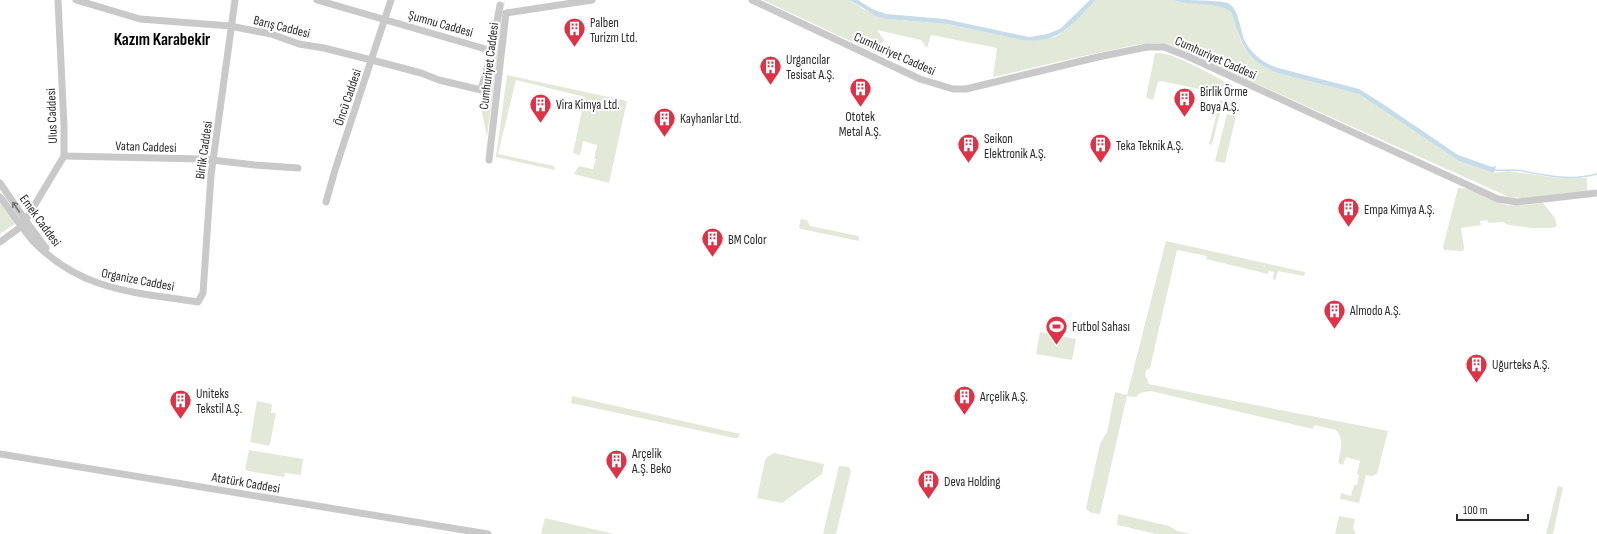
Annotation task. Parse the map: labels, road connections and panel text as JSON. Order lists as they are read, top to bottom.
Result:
{
  "streets": {
    "street": [
      "Şumnu Caddesi",
      "Barış Caddesi",
      "Cumhuriyet Caddesi",
      "Öncü Caddesi",
      "Ulus Caddesi",
      "Vatan Caddesi",
      "Birlik Caddesi",
      "Emek Caddesi",
      "Organize Caddesi",
      "Atatürk Caddesi"
    ]
  },
  "crossings": [
    ["Şumnu Caddesi", "Öncü Caddesi"],
    ["Barış Caddesi", "Öncü Caddesi"],
    ["Barış Caddesi", "Birlik Caddesi"],
    ["Ulus Caddesi", "Vatan Caddesi"],
    ["Ulus Caddesi", "Emek Caddesi"],
    ["Vatan Caddesi", "Birlik Caddesi"],
    ["Birlik Caddesi", "Organize Caddesi"],
    ["Emek Caddesi", "Organize Caddesi"]
  ],
  "districts": ["Kazım Karabekir"],
  "places": {
    "building": [
      "Palben Turizm Ltd.",
      "Urgancılar Tesisat A.Ş.",
      "Ototek Metal A.Ş.",
      "Birlik Örme Boya A.Ş.",
      "Vira Kimya Ltd.",
      "Kayhanlar Ltd.",
      "Seikon Elektronik A.Ş.",
      "Teka Teknik A.Ş.",
      "Empa Kimya A.Ş.",
      "BM Color",
      "Almodo A.Ş.",
      "Uğurteks A.Ş.",
      "Arçelik A.Ş.",
      "Uniteks Tekstil A.Ş.",
      "Arçelik A.Ş. Beko",
      "Deva Holding"
    ],
    "sports": ["Futbol Sahası"]
  },
  "scale_bar": "100 m"
}
